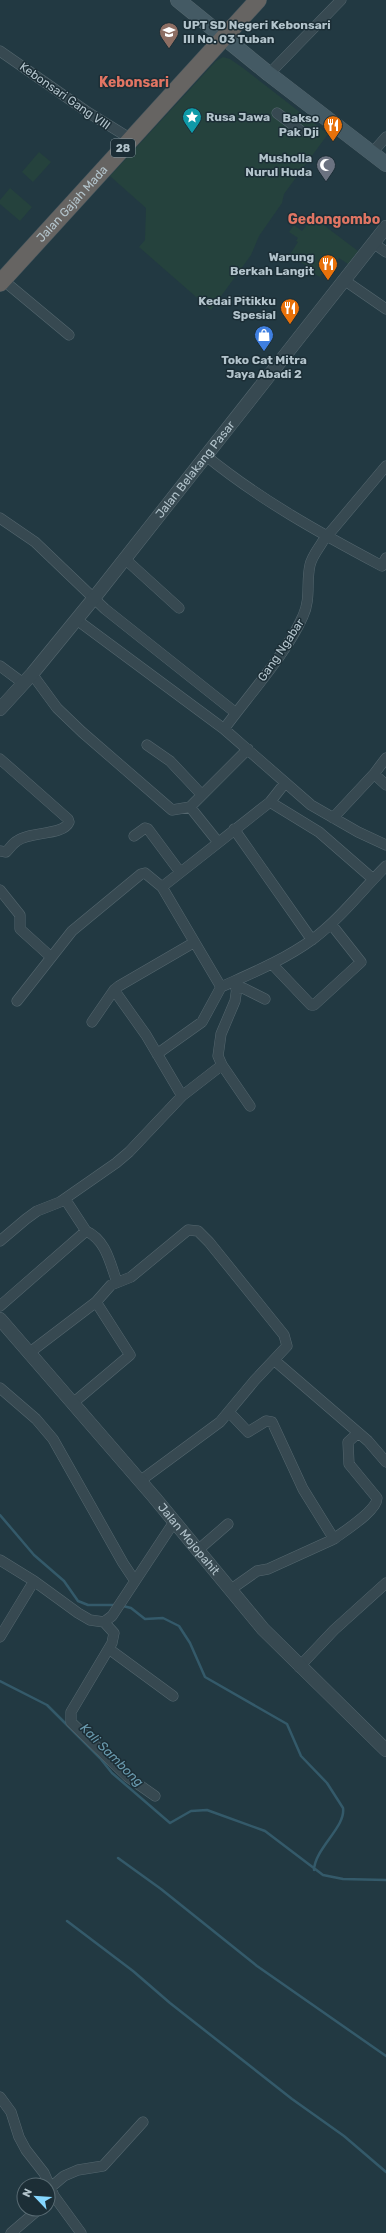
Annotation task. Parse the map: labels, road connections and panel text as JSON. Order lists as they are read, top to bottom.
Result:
{
  "streets": {
    "highway": ["28", "Jalan Gajah Mada"],
    "street": [
      "Kebonsari Gang VIII",
      "Jalan Belakang Pasar",
      "Gang Ngabar",
      "Jalan Mojopahit"
    ]
  },
  "crossings": [
    ["Kebonsari Gang VIII", "Jalan Gajah Mada"],
    ["28", "Jalan Gajah Mada"]
  ],
  "districts": ["Kebonsari", "Gedongombo"],
  "water": ["Kali Sambong"],
  "places": {
    "school or university": ["UPT SD Negeri Kebonsari III No. 03 Tuban"],
    "place": ["Rusa Jawa"],
    "restaurant": ["Bakso Pak Dji", "Warung Berkah Langit", "Kedai Pitikku Spesial"],
    "mosque": ["Musholla Nurul Huda"],
    "shop": ["Toko Cat Mitra Jaya Abadi 2"]
  },
  "north": "top left"
}
